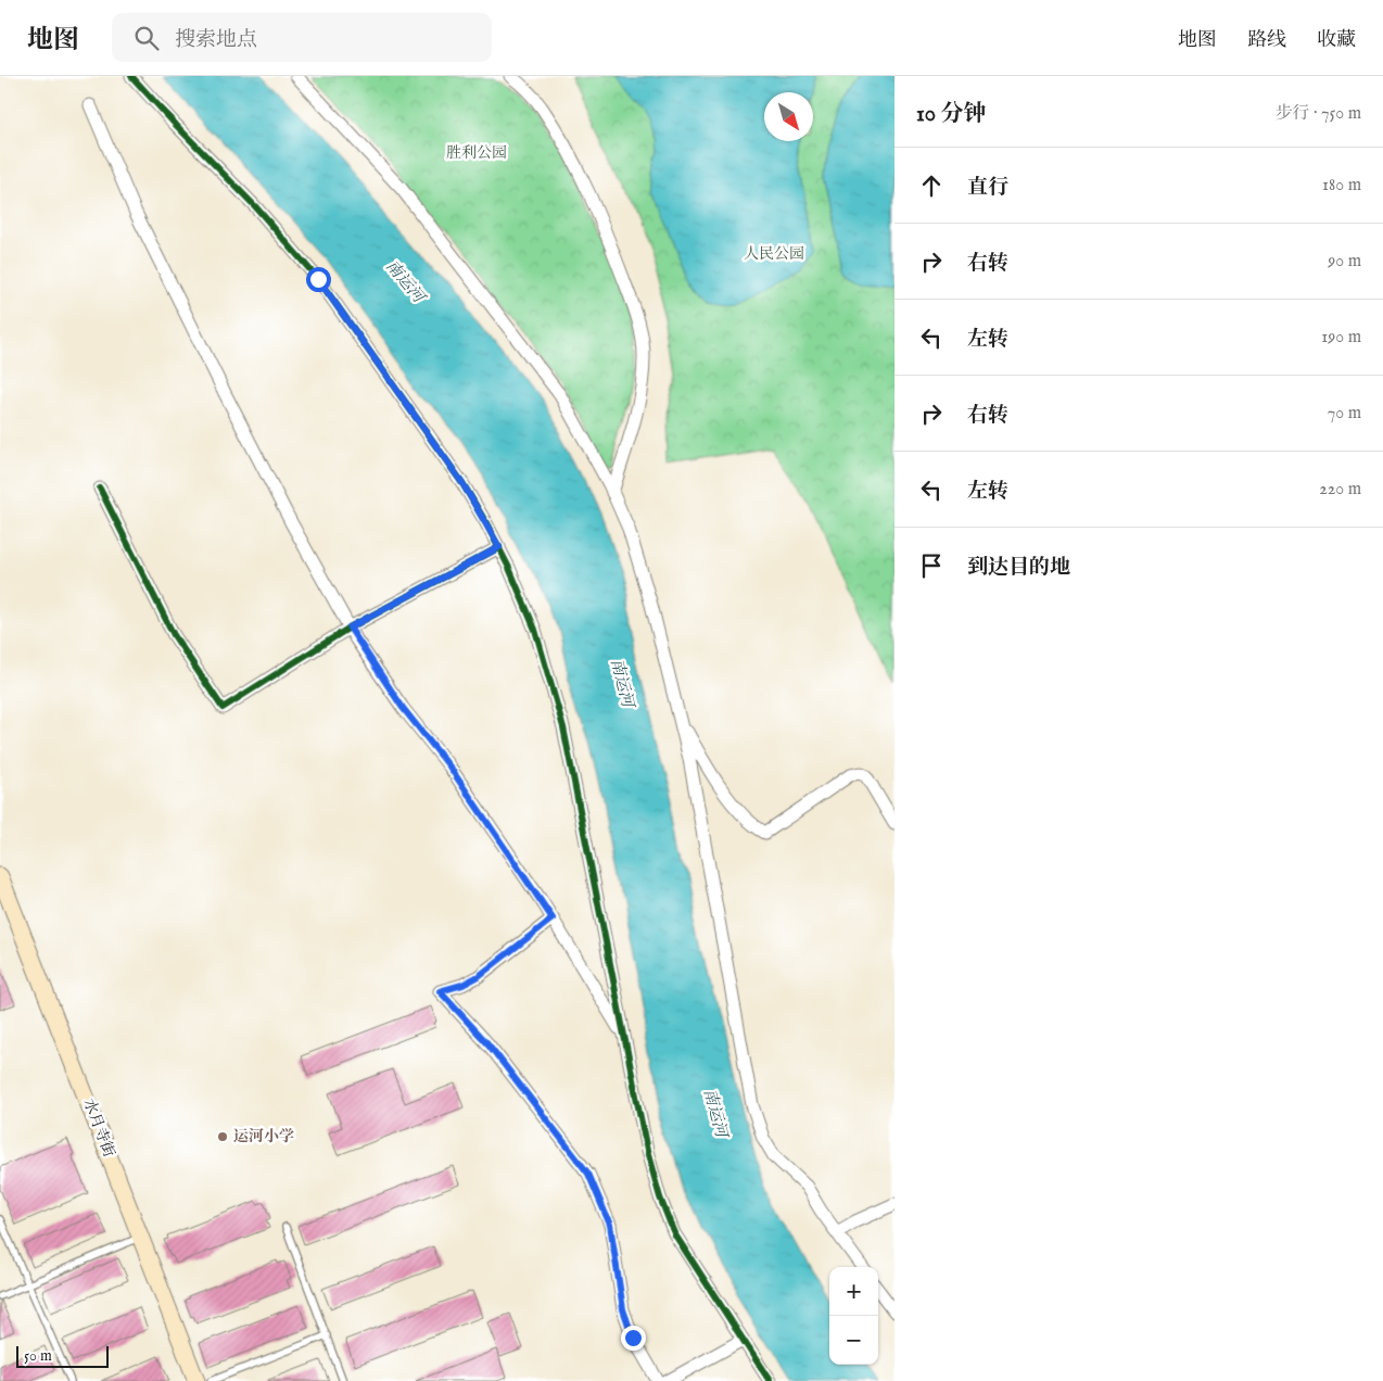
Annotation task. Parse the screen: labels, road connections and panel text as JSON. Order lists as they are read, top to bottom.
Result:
{
  "streets": {
    "street": ["水月寺街"]
  },
  "water": ["南运河"],
  "parks": ["胜利公园", "人民公园"],
  "places": ["运河小学"],
  "scale_bar": "50 m",
  "north": "bottom right",
  "page": {
    "header": "地图",
    "search": "搜索地点",
    "nav": ["地图", "路线", "收藏"],
    "heading": ["10 分钟", "步行 · 750 m"],
    "list": [
      ["直行", "180 m"],
      ["右转", "90 m"],
      ["左转", "190 m"],
      ["右转", "70 m"],
      ["左转", "220 m"],
      "到达目的地"
    ],
    "map_buttons": ["+", "−"],
    "scale": "50 m"
  }
}
